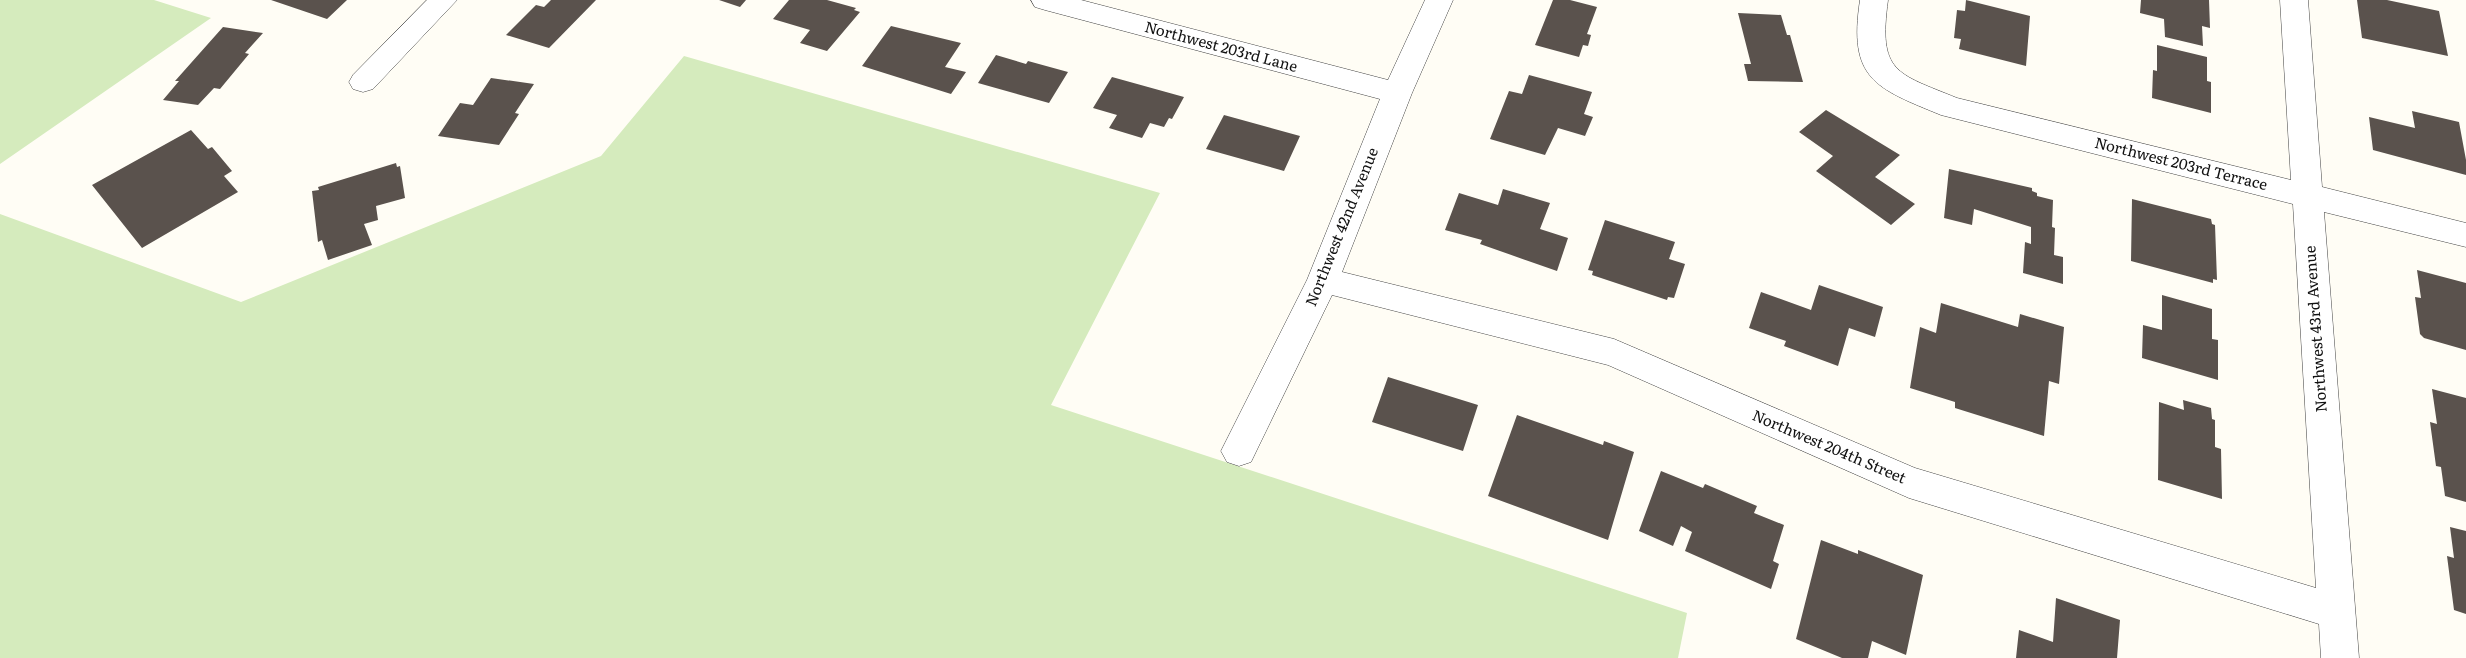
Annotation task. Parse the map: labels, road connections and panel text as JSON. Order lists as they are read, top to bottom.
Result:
{
  "streets": {
    "street": [
      "Northwest 203rd Lane",
      "Northwest 203rd Terrace",
      "Northwest 42nd Avenue",
      "Northwest 43rd Avenue",
      "Northwest 204th Street"
    ]
  },
  "crossings": [
    ["Northwest 203rd Lane", "Northwest 42nd Avenue"],
    ["Northwest 203rd Terrace", "Northwest 43rd Avenue"],
    ["Northwest 42nd Avenue", "Northwest 204th Street"],
    ["Northwest 43rd Avenue", "Northwest 204th Street"]
  ]
}
